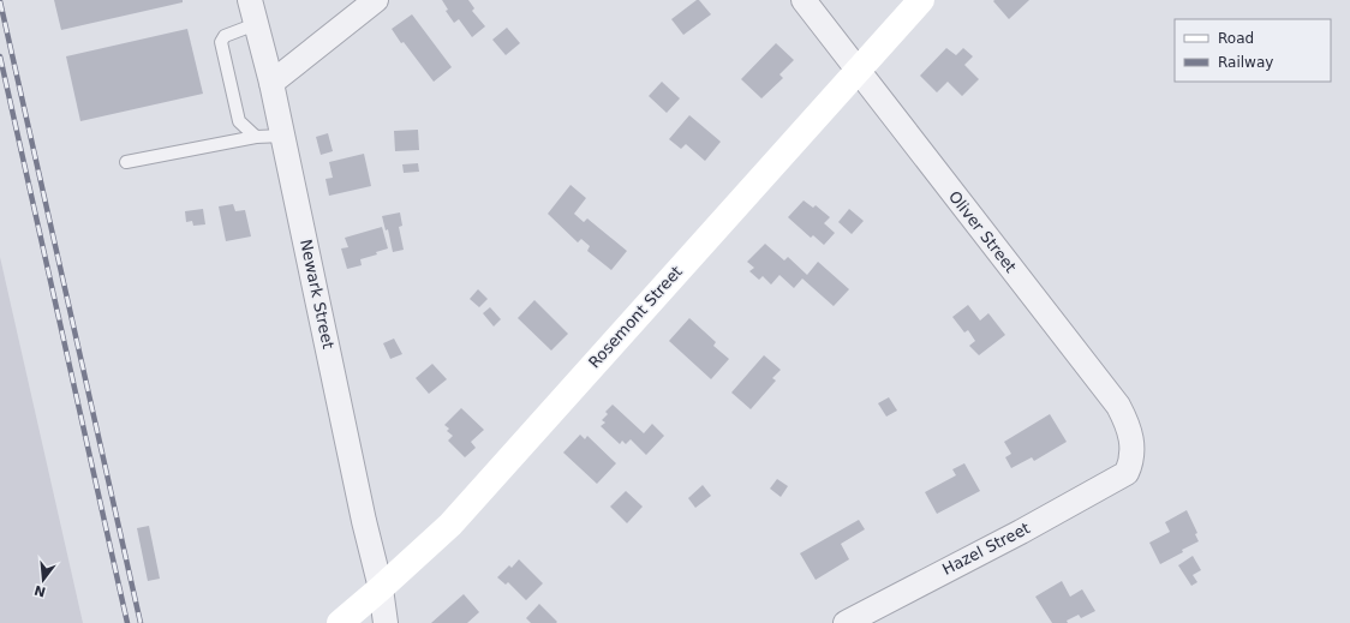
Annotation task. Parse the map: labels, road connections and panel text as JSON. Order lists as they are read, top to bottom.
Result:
{
  "streets": {
    "main road": ["Rosemont Street"],
    "street": ["Oliver Street", "Newark Street", "Hazel Street"]
  },
  "crossings": [
    ["Oliver Street", "Rosemont Street"],
    ["Oliver Street", "Hazel Street"],
    ["Newark Street", "Rosemont Street"]
  ],
  "legend": ["Road", "Railway"],
  "north": "bottom"
}
